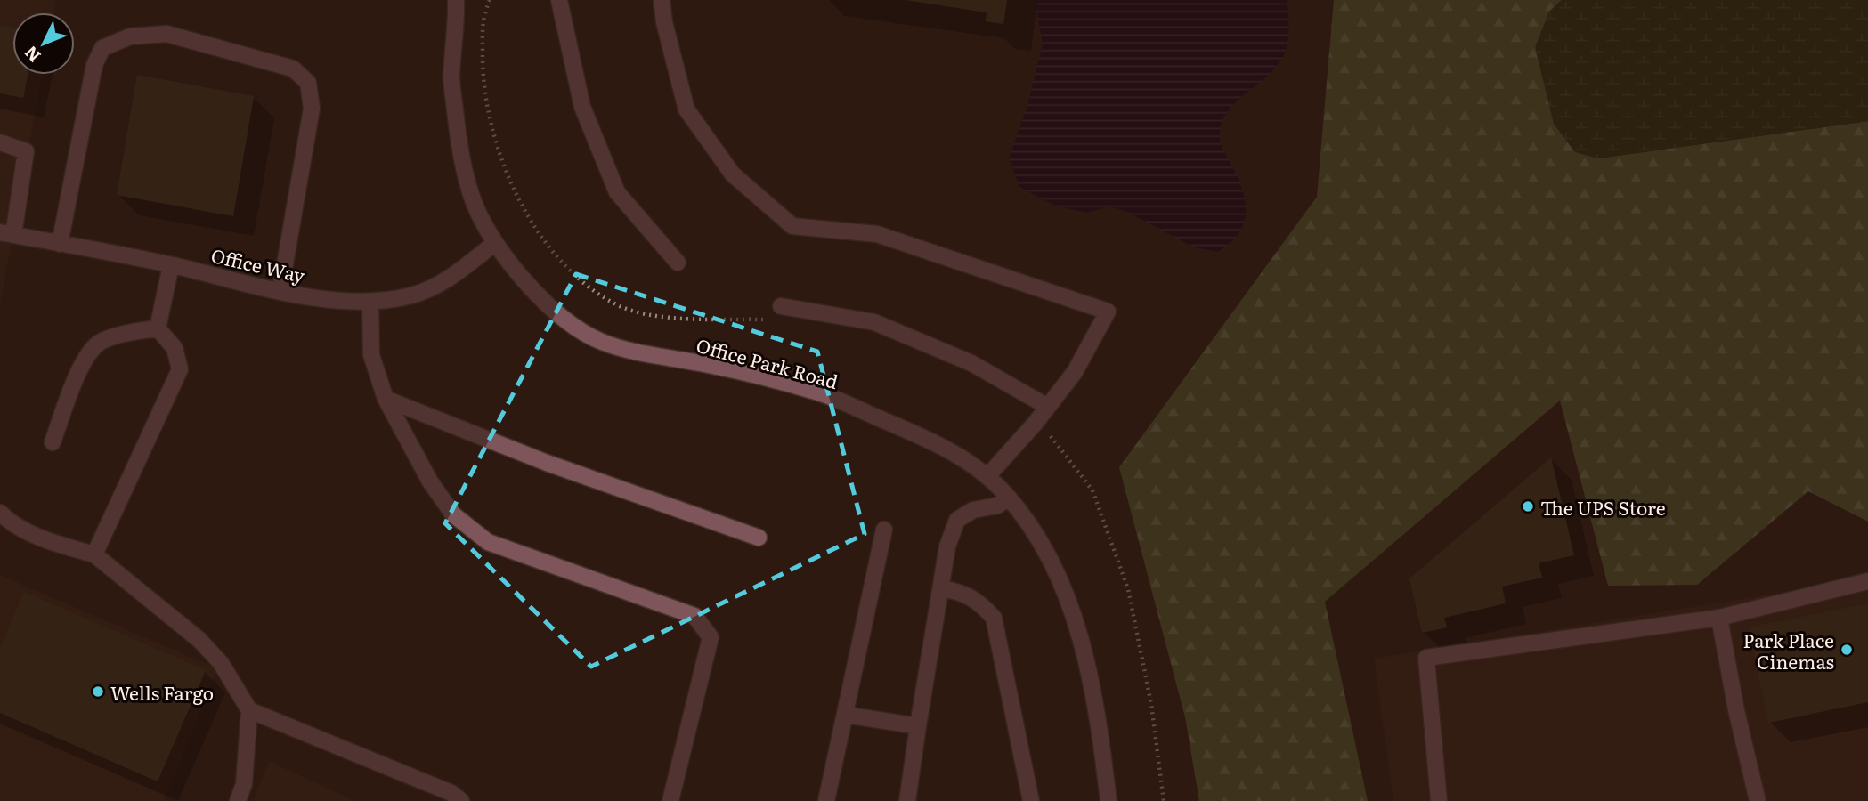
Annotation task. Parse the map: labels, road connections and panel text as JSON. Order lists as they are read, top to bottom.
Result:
{
  "streets": {
    "street": ["Office Way", "Office Park Road"]
  },
  "crossings": [
    ["Office Way", "Office Park Road"]
  ],
  "places": ["The UPS Store", "Park Place Cinemas", "Wells Fargo"],
  "north": "bottom left"
}
